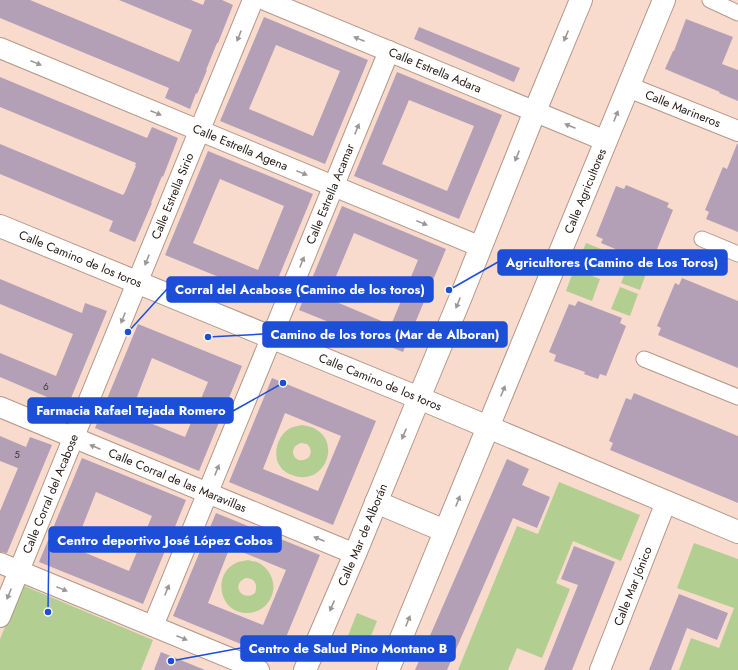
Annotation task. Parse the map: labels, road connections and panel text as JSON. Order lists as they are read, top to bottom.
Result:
{
  "streets": {
    "street": [
      "Calle Estrella Adara",
      "Calle Marineros",
      "Calle Estrella Agena",
      "Calle Agricultores",
      "Calle Estrella Acamar",
      "Calle Estrella Sirio",
      "Calle Camino de los toros",
      "Calle Corral de las Maravillas",
      "Calle Corral del Acabose",
      "Calle Mar de Alborán",
      "Calle Mar Jónico"
    ]
  },
  "crossings": [
    ["Calle Estrella Adara", "Calle Agricultores"],
    ["Calle Estrella Adara", "Calle Estrella Acamar"],
    ["Calle Marineros", "Calle Agricultores"],
    ["Calle Estrella Agena", "Calle Estrella Acamar"],
    ["Calle Estrella Agena", "Calle Estrella Sirio"],
    ["Calle Agricultores", "Calle Camino de los toros"],
    ["Calle Estrella Acamar", "Calle Camino de los toros"],
    ["Calle Estrella Acamar", "Calle Corral de las Maravillas"],
    ["Calle Estrella Sirio", "Calle Camino de los toros"],
    ["Calle Estrella Sirio", "Calle Corral del Acabose"],
    ["Calle Camino de los toros", "Calle Corral del Acabose"],
    ["Calle Camino de los toros", "Calle Mar de Alborán"],
    ["Calle Camino de los toros", "Calle Mar Jónico"],
    ["Calle Corral de las Maravillas", "Calle Corral del Acabose"],
    ["Calle Corral de las Maravillas", "Calle Mar de Alborán"]
  ],
  "one_way": [
    "Calle Estrella Adara",
    "Calle Estrella Agena",
    "Calle Estrella Sirio",
    "Calle Corral del Acabose"
  ],
  "places": [
    "Agricultores (Camino de Los Toros)",
    "Corral del Acabose (Camino de los toros)",
    "Camino de los toros (Mar de Alboran)",
    "Farmacia Rafael Tejada Romero",
    "Centro deportivo José López Cobos",
    "Centro de Salud Pino Montano B"
  ],
  "house_numbers": ["6", "5"]
}
